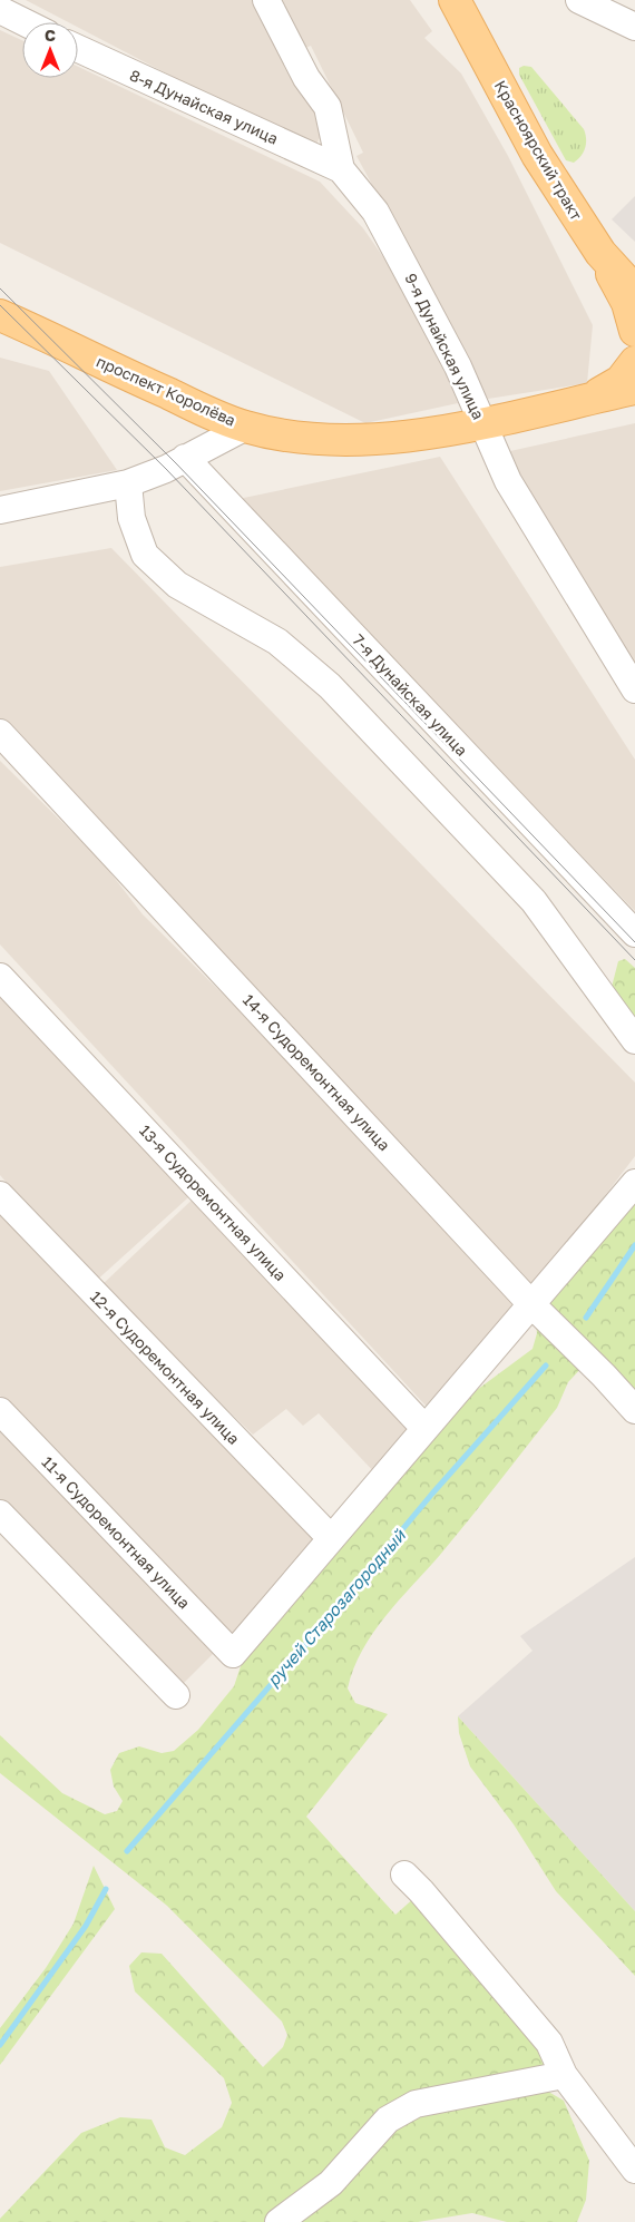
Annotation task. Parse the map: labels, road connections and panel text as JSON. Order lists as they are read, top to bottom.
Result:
{
  "streets": {
    "main road": ["Красноярский тракт", "проспект Королёва"],
    "street": [
      "8-я Дунайская улица",
      "9-я Дунайская улица",
      "7-я Дунайская улица",
      "14-я Судоремонтная улица",
      "13-я Судоремонтная улица",
      "12-я Судоремонтная улица",
      "11-я Судоремонтная улица"
    ]
  },
  "crossings": [
    ["8-я Дунайская улица", "9-я Дунайская улица"],
    ["9-я Дунайская улица", "проспект Королёва"],
    ["12-я Судоремонтная улица", "11-я Судоремонтная улица"]
  ],
  "water": ["ручей Старозагородный"],
  "north": "top"
}
